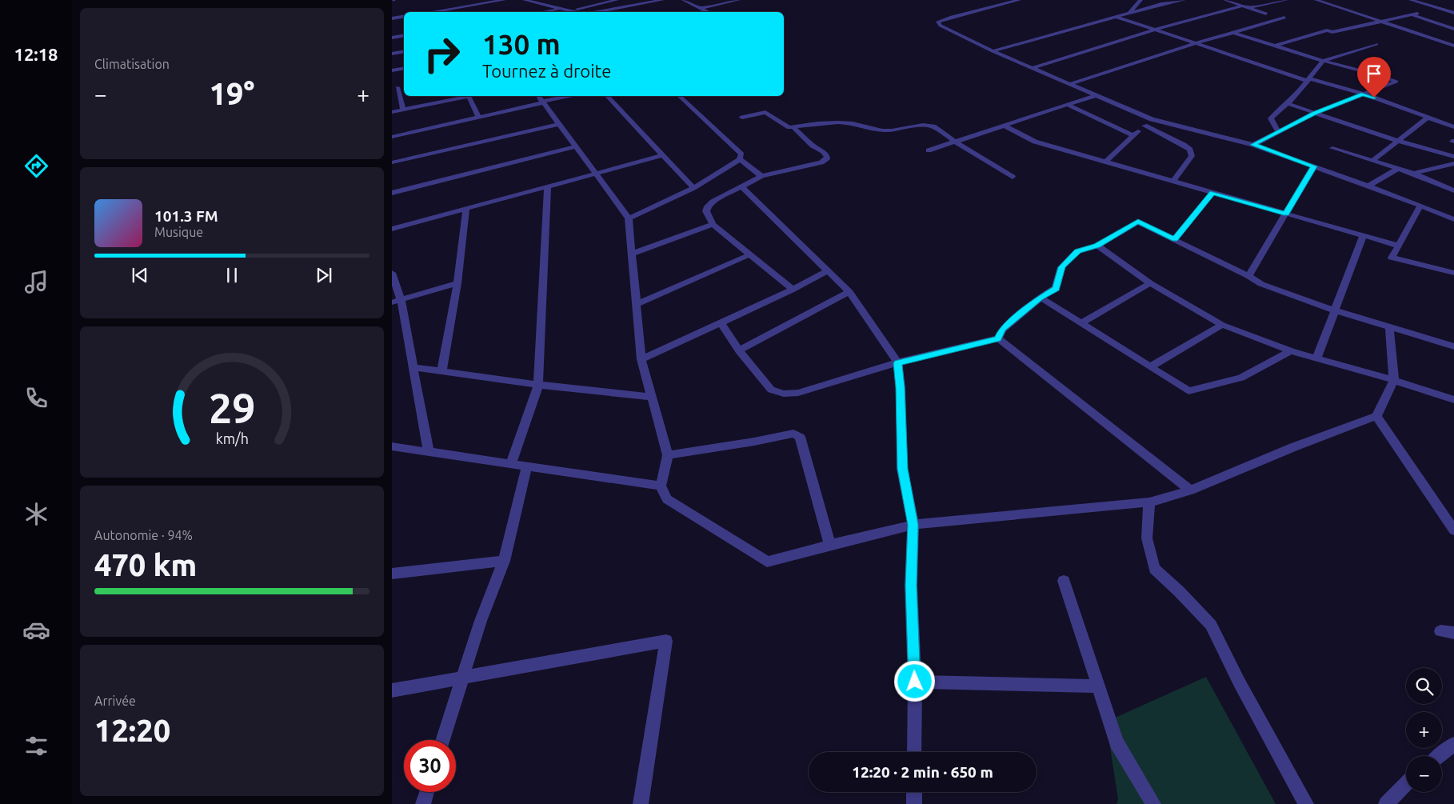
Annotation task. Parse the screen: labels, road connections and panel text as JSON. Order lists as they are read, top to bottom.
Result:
{
  "page": {
    "tabs": "12:18",
    "tile": [
      "Climatisation",
      ["Autonomie · 94%", "470 km"],
      ["Arrivée", "12:20"]
    ],
    "turn": ["130 m", "Tournez à droite"],
    "heat": ["−", "19°", "+"],
    "song": ["101.3 FM", "Musique"],
    "map_buttons": ["+", "−"],
    "limit": "30",
    "trip": "12:20 · 2 min · 650 m",
    "gauge": ["29", "km/h"]
  }
}
